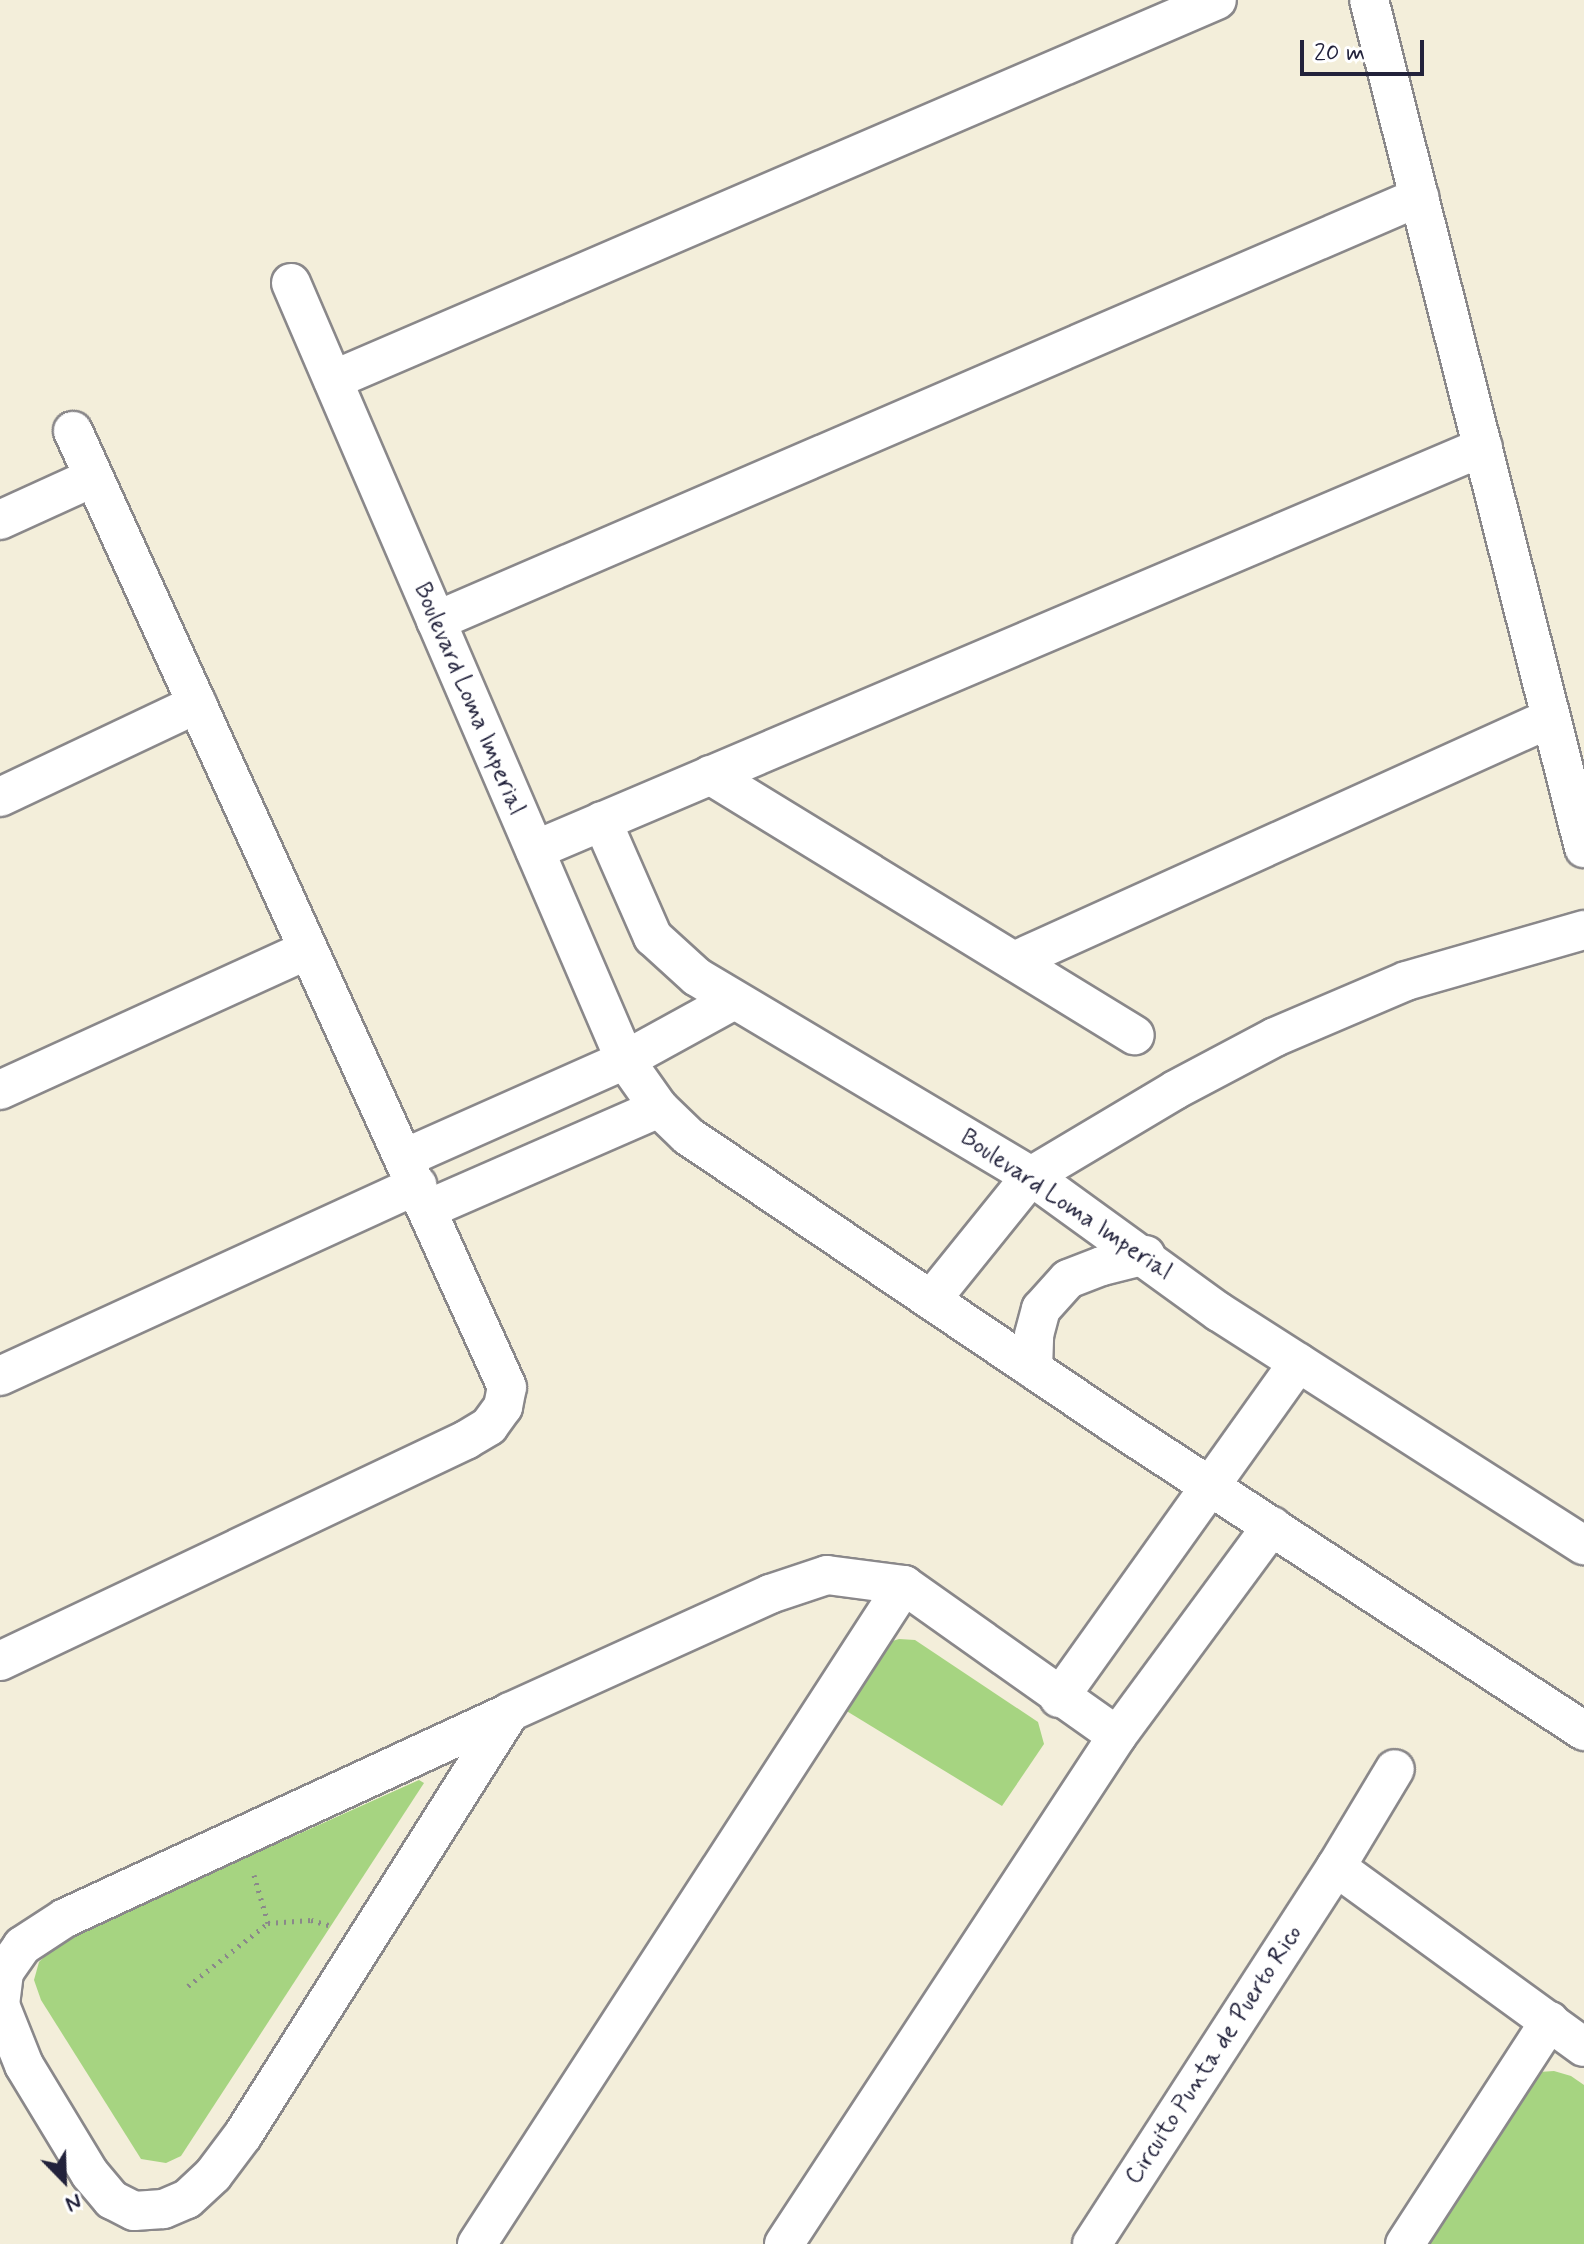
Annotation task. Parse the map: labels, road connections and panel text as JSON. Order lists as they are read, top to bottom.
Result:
{
  "streets": {
    "street": ["Boulevard Loma Imperial", "Circuito Punta de Puerto Rico"]
  },
  "scale_bar": "20 m",
  "north": "bottom right"
}
